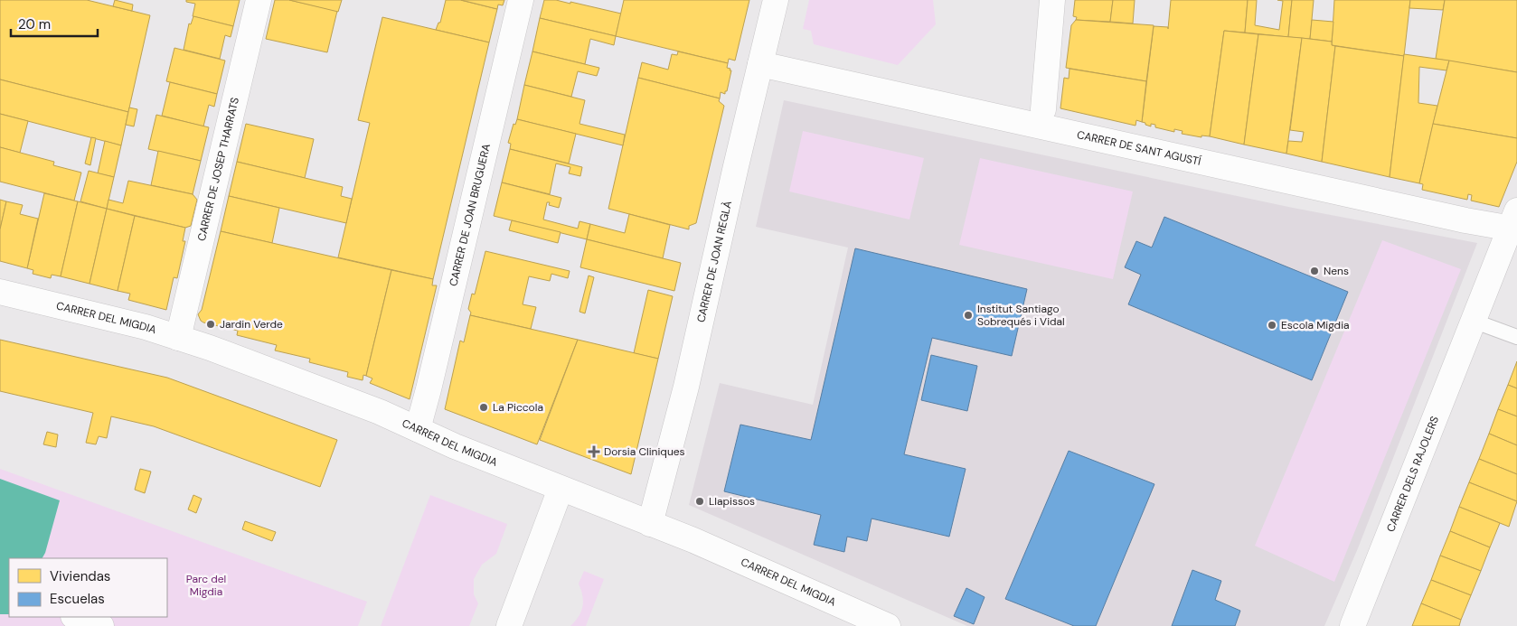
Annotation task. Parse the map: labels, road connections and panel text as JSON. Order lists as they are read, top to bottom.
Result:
{
  "streets": {
    "street": [
      "CARRER DE SANT AGUSTÍ",
      "CARRER DE JOSEP THARRATS",
      "CARRER DE JOAN BRUGUERA",
      "CARRER DE JOAN REGLÀ",
      "CARRER DEL MIGDIA",
      "CARRER DELS RAJOLERS"
    ]
  },
  "crossings": [
    ["CARRER DE SANT AGUSTÍ", "CARRER DE JOAN REGLÀ"],
    ["CARRER DE SANT AGUSTÍ", "CARRER DELS RAJOLERS"],
    ["CARRER DE JOSEP THARRATS", "CARRER DEL MIGDIA"],
    ["CARRER DE JOAN BRUGUERA", "CARRER DEL MIGDIA"],
    ["CARRER DE JOAN REGLÀ", "CARRER DEL MIGDIA"]
  ],
  "parks": ["Parc del Migdia"],
  "places": {
    "other": [
      "Nens",
      "Institut Santiago Sobrequés i Vidal",
      "Jardin Verde",
      "Escola Migdia",
      "La Piccola",
      "Llapissos"
    ],
    "health": ["Dorsia Cliniques"]
  },
  "legend": ["Viviendas", "Escuelas"],
  "scale_bar": "20 m"
}
